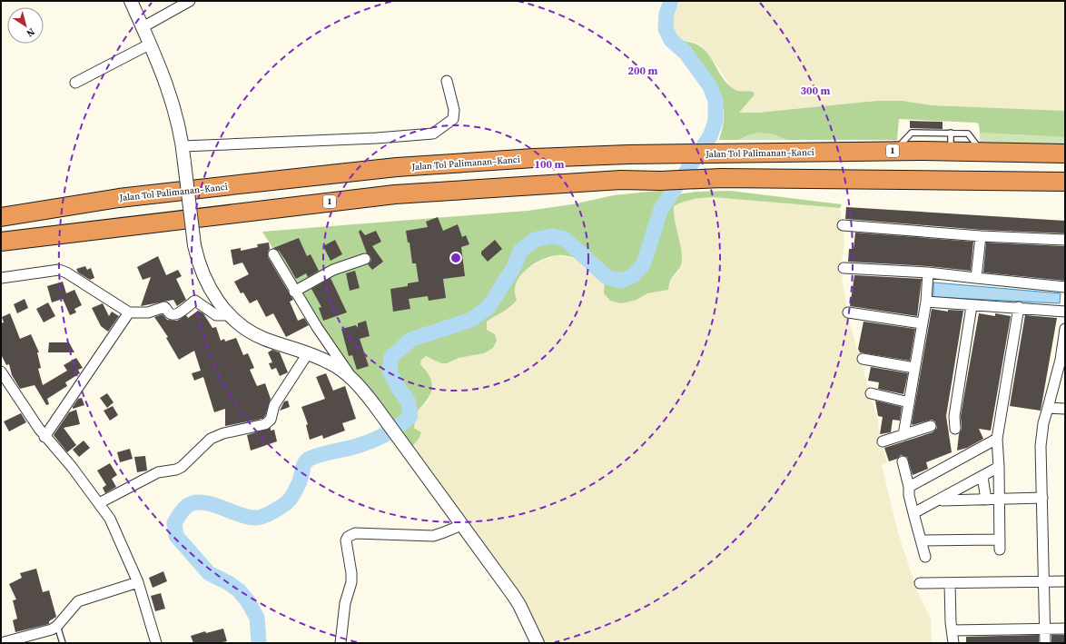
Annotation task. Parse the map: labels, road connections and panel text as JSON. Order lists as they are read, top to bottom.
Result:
{
  "streets": {
    "highway": ["1", "Jalan Tol Palimanan–Kanci"]
  },
  "north": "bottom right",
  "rings": ["200 m", "300 m", "100 m"]
}
